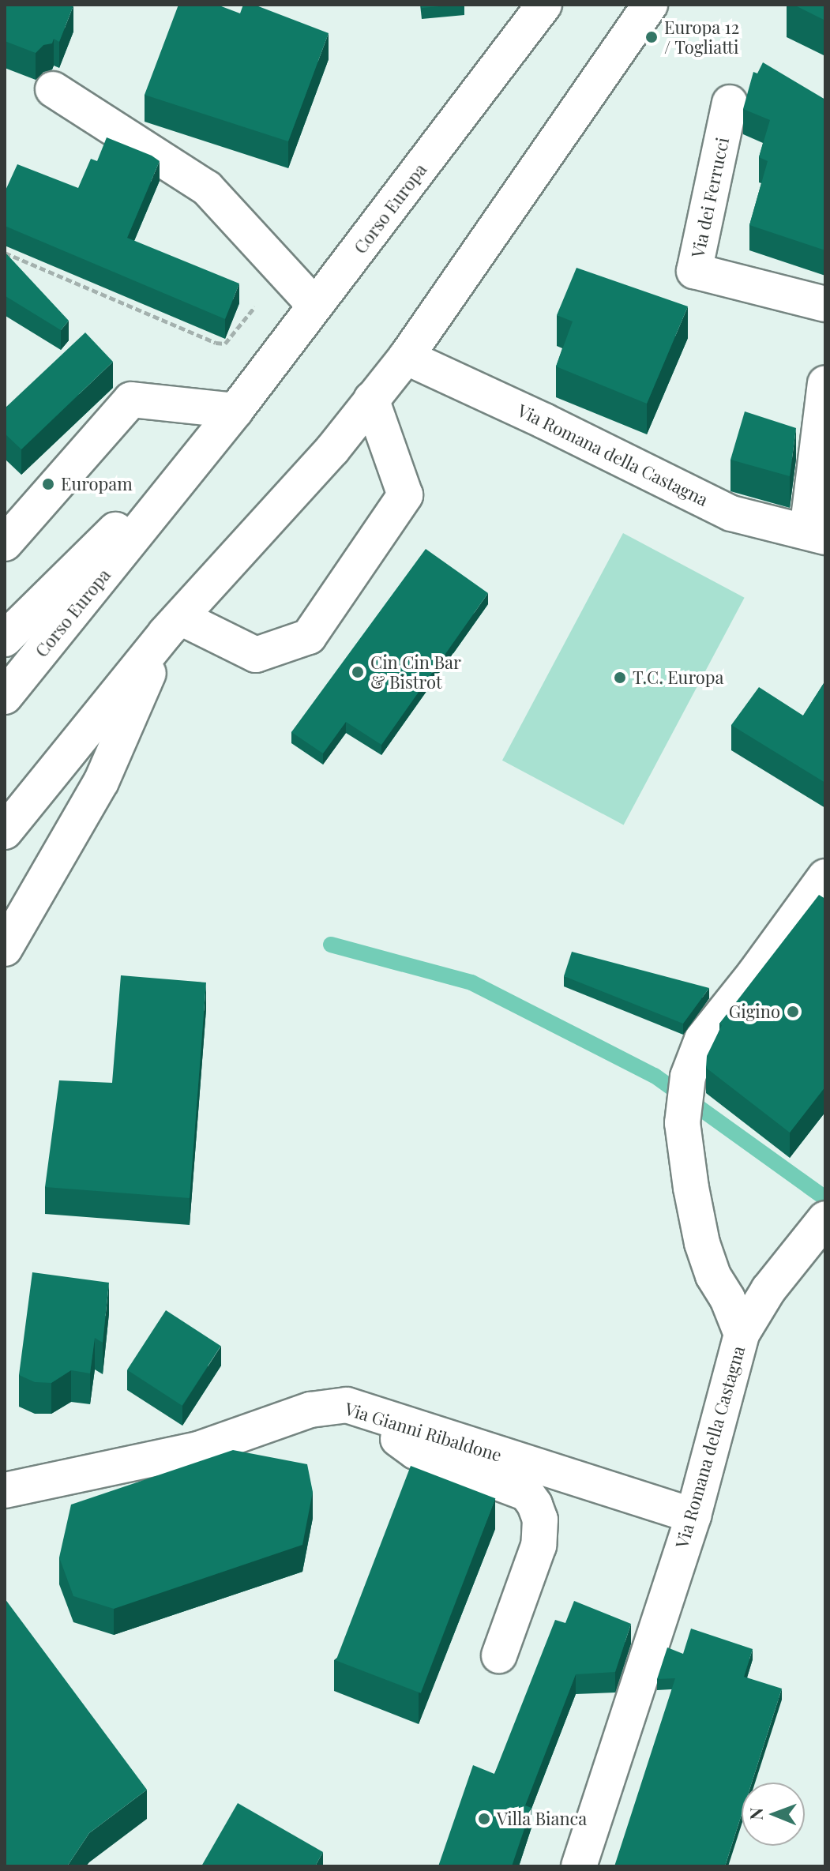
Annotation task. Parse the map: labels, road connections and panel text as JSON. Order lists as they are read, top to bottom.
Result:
{
  "streets": {
    "street": [
      "Via dei Ferrucci",
      "Corso Europa",
      "Via Romana della Castagna",
      "Via Gianni Ribaldone"
    ]
  },
  "crossings": [
    ["Via Romana della Castagna", "Via Gianni Ribaldone"]
  ],
  "places": [
    "Europa 12 / Togliatti",
    "Europam",
    "Cin Cin Bar & Bistrot",
    "T.C. Europa",
    "Gigino",
    "Villa Bianca"
  ],
  "north": "left"
}
